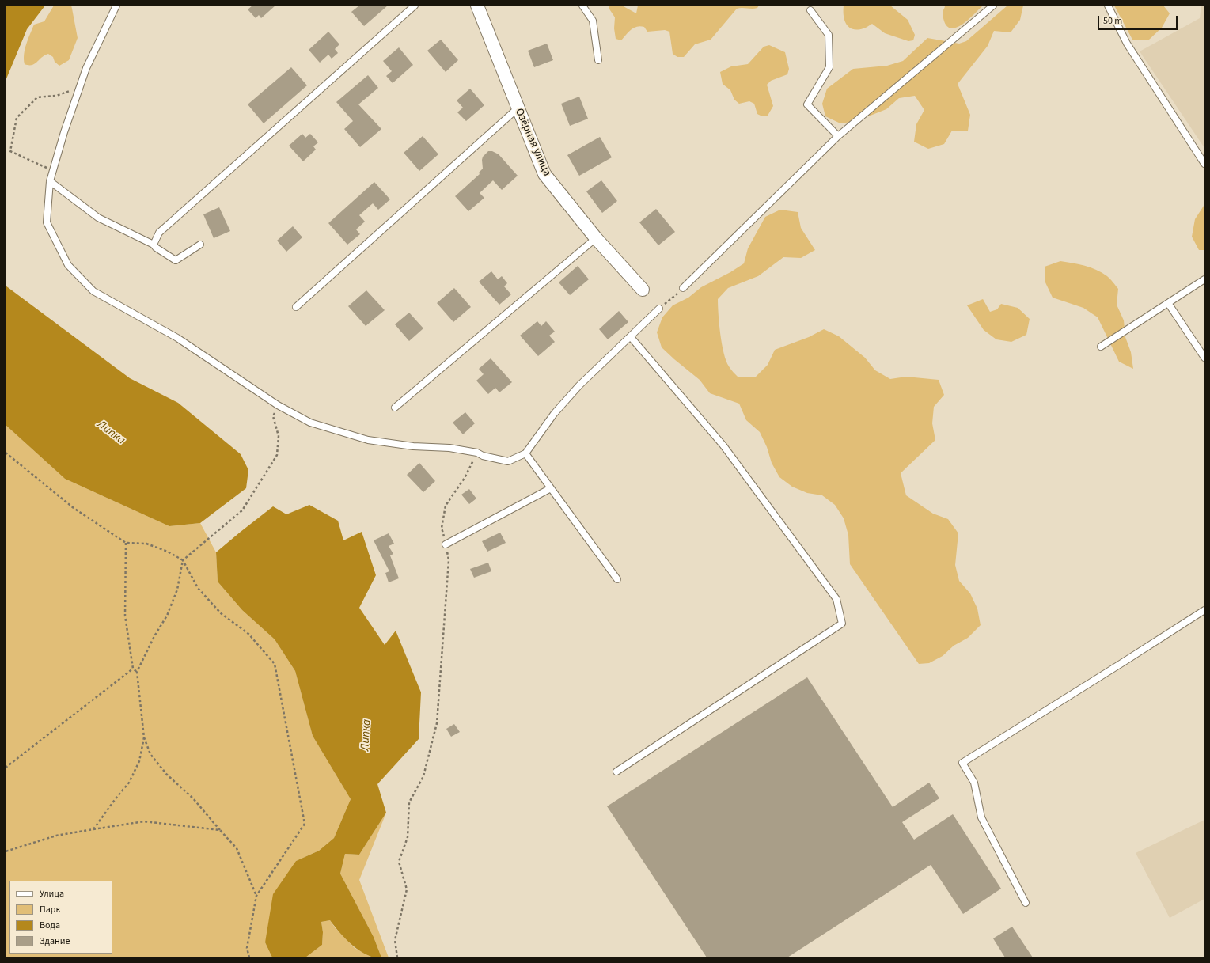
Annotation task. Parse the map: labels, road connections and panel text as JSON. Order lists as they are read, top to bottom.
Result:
{
  "streets": {
    "street": ["Озёрная улица"]
  },
  "water": ["Липка"],
  "legend": [
    "Улица",
    "Парк",
    "Вода",
    "Здание"
  ],
  "scale_bar": "50 m"
}
